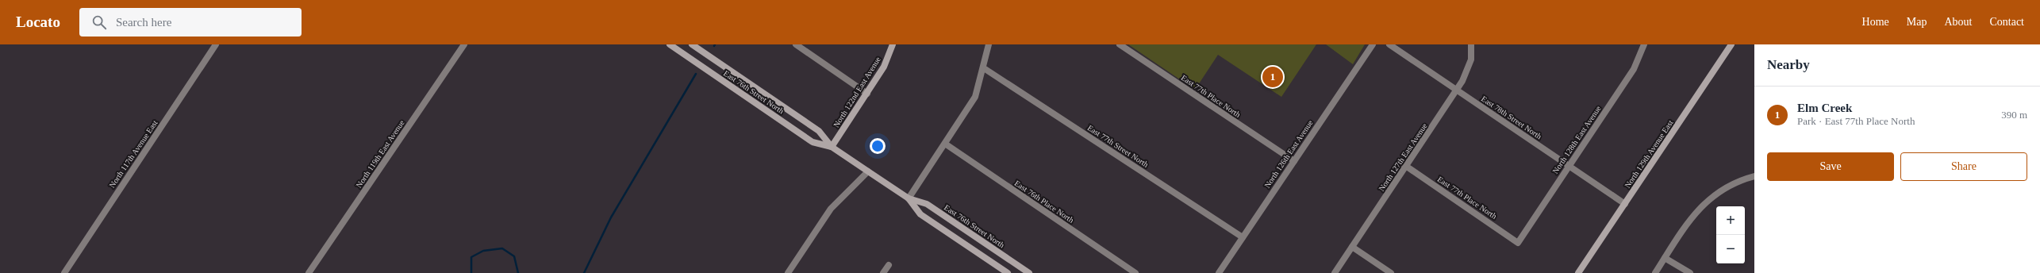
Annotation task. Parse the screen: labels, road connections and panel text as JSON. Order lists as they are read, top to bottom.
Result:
{
  "streets": {
    "main road": ["East 76th Street North", "North 122nd East Avenue", "North 129th Avenue East"],
    "street": [
      "East 77th Place North",
      "East 78th Street North",
      "North 128th East Avenue",
      "East 77th Street North",
      "North 117th Avenue East",
      "North 119th East Avenue",
      "North 126th East Avenue",
      "North 127th East Avenue",
      "East 76th Place North"
    ]
  },
  "crossings": [
    ["East 76th Street North", "North 122nd East Avenue"],
    ["East 77th Place North", "North 128th East Avenue"],
    ["East 77th Place North", "North 126th East Avenue"],
    ["East 77th Place North", "North 127th East Avenue"],
    ["East 78th Street North", "North 128th East Avenue"],
    ["East 78th Street North", "North 129th Avenue East"],
    ["East 78th Street North", "North 127th East Avenue"],
    ["East 77th Street North", "North 126th East Avenue"]
  ],
  "page": {
    "header": "Locato",
    "search": "Search here",
    "nav": [
      "Home",
      "Map",
      "About",
      "Contact"
    ],
    "heading": "Nearby",
    "pins": "1",
    "list": [
      {
        "mark": "1",
        "name": "Elm Creek",
        "note": "Park · East 77th Place North",
        "value": "390 m"
      }
    ],
    "buttons": ["Save", "Share"],
    "map_buttons": ["+", "−"]
  }
}
